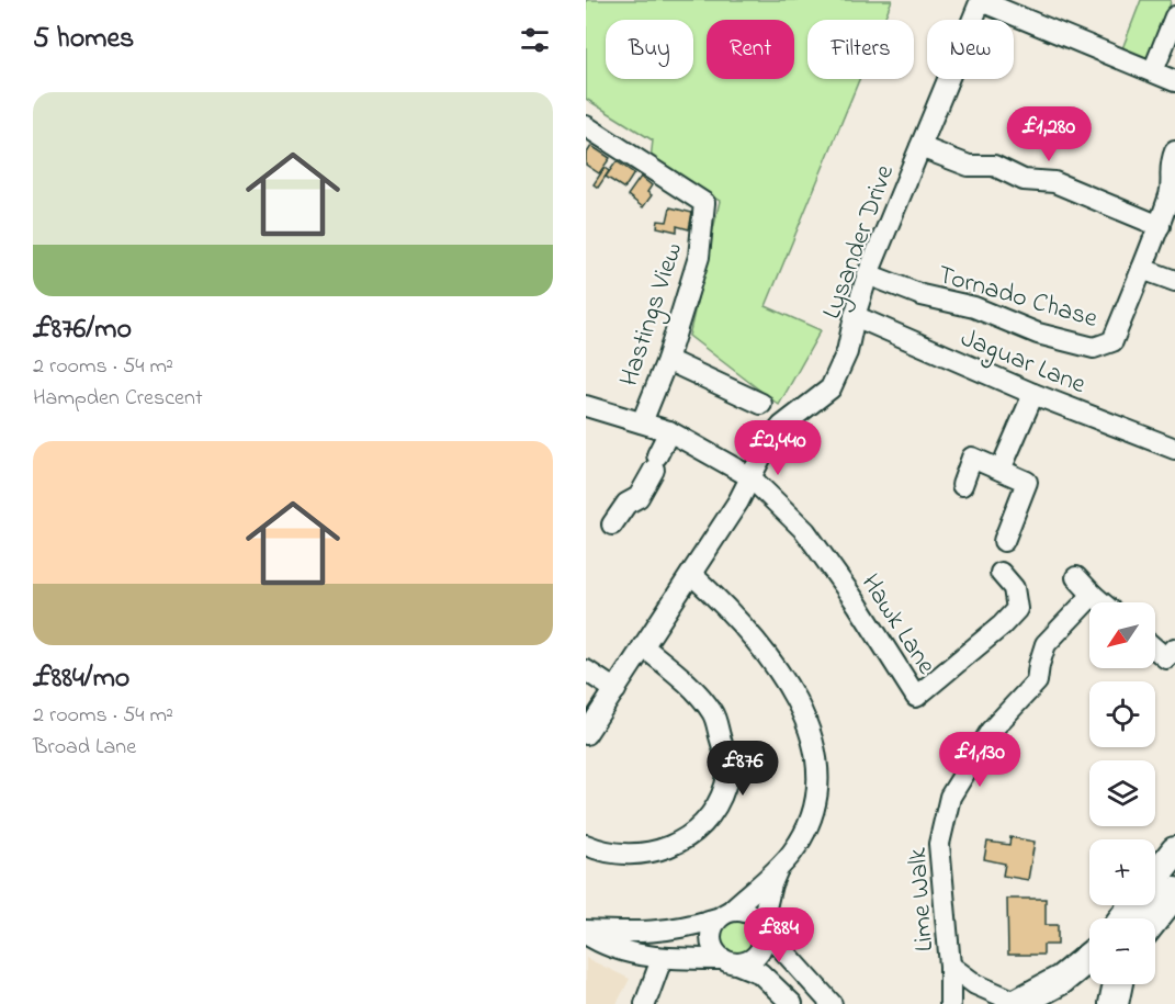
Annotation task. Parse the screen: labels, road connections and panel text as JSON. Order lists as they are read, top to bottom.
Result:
{
  "streets": {
    "street": [
      "Lysander Drive",
      "Tornado Chase",
      "Hastings View",
      "Jaguar Lane",
      "Hawk Lane",
      "Lime Walk"
    ]
  },
  "crossings": [
    ["Lysander Drive", "Tornado Chase"],
    ["Lysander Drive", "Jaguar Lane"],
    ["Lysander Drive", "Hawk Lane"]
  ],
  "north": "bottom left",
  "page": {
    "heading": "5 homes",
    "chip": [
      "Buy",
      "Rent",
      "Filters",
      "New"
    ],
    "list": [
      {
        "name": "£876/mo",
        "note": "2 rooms · 54 m² · Hampden Crescent"
      },
      {
        "name": "£884/mo",
        "note": "2 rooms · 54 m² · Broad Lane"
      }
    ],
    "price": [
      "£1,280",
      "£2,440",
      "£1,130",
      "£876",
      "£884"
    ],
    "map_buttons": ["+", "−"]
  }
}
